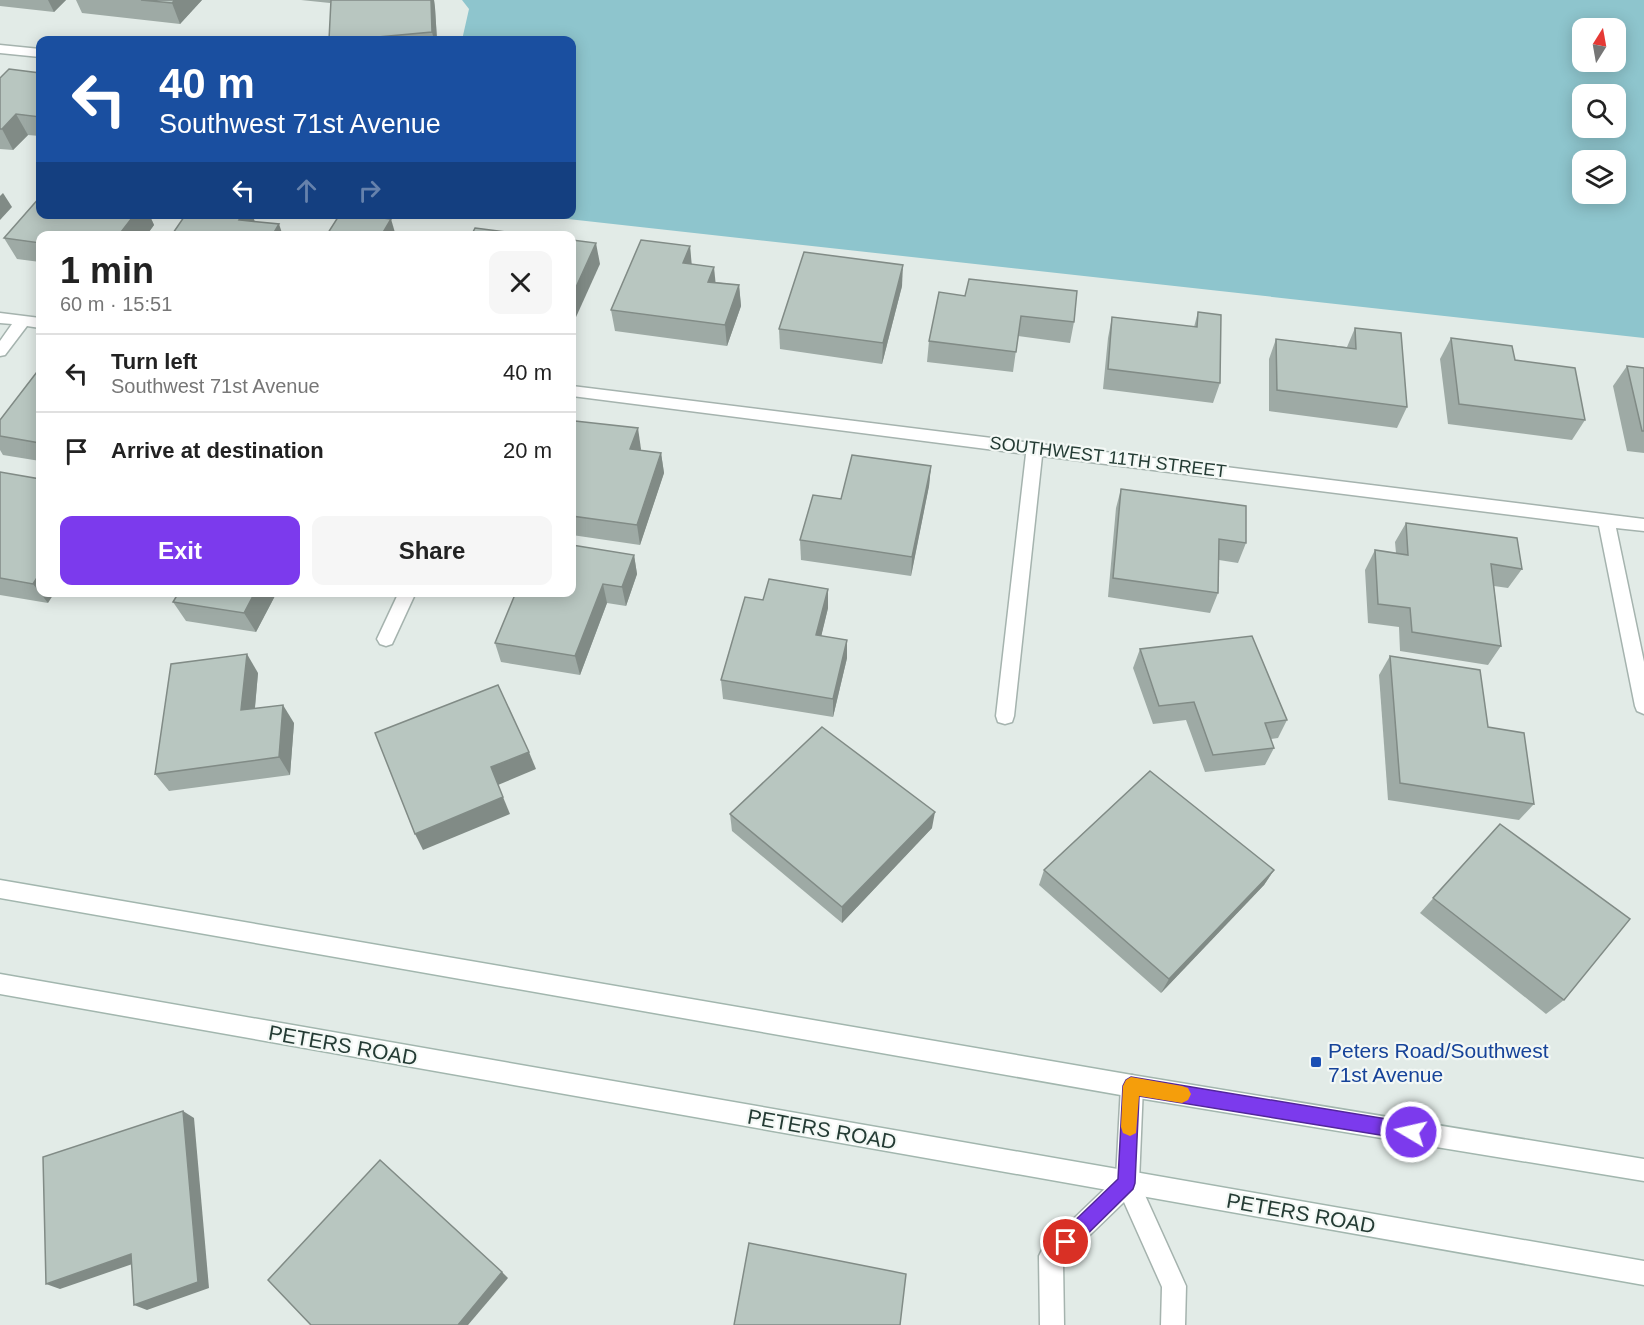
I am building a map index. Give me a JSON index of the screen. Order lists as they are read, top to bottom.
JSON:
{
  "streets": {
    "main road": ["SOUTHWEST 11TH STREET", "PETERS ROAD"]
  },
  "places": {
    "transit": ["Peters Road/Southwest 71st Avenue"]
  },
  "north": "top",
  "page": {
    "turn": ["40 m", "Southwest 71st Avenue"],
    "heading": ["1 min", "60 m · 15:51"],
    "list": [
      {
        "name": "Turn left",
        "note": "Southwest 71st Avenue",
        "value": "40 m"
      },
      {
        "name": "Arrive at destination",
        "value": "20 m"
      }
    ],
    "buttons": ["Exit", "Share"]
  }
}
